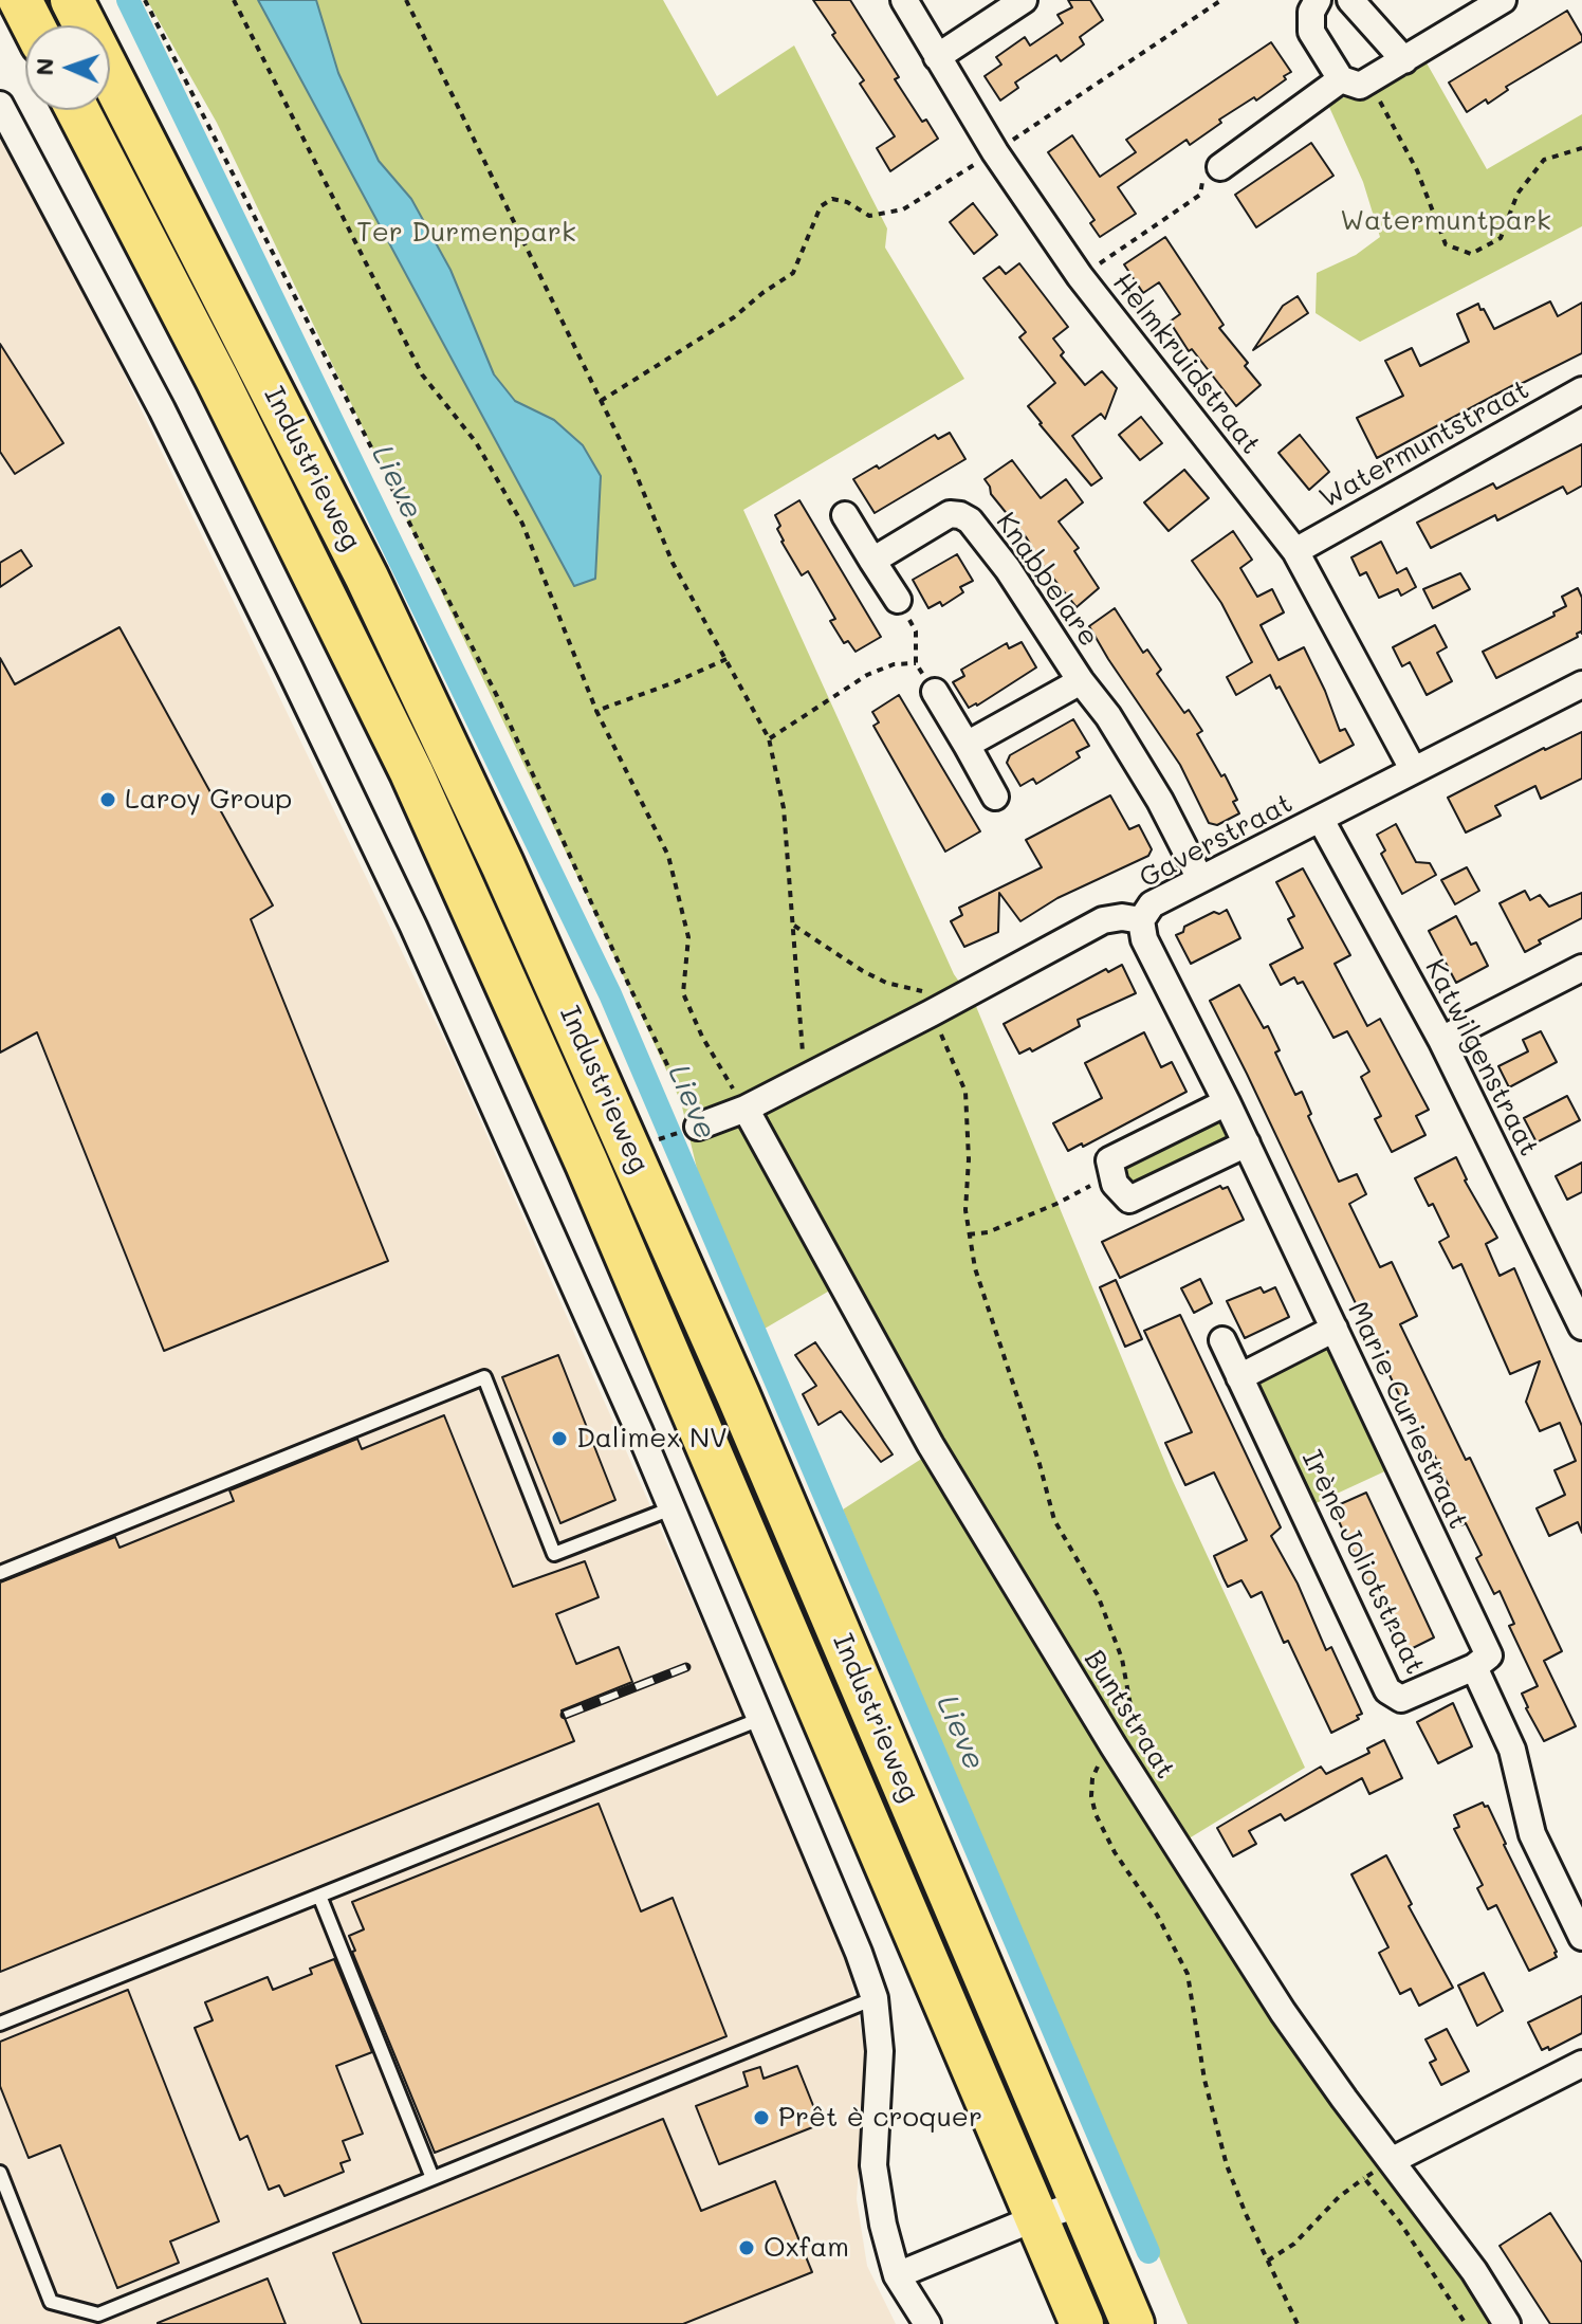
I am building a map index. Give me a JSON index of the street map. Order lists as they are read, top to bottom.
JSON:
{
  "streets": {
    "highway": ["Industrieweg"],
    "street": [
      "Helmkruidstraat",
      "Watermuntstraat",
      "Knabbelare",
      "Gaverstraat",
      "Katwilgenstraat",
      "Marie Curiestraat",
      "Irène Joliotstraat",
      "Buntstraat"
    ]
  },
  "crossings": [
    ["Helmkruidstraat", "Watermuntstraat"],
    ["Helmkruidstraat", "Gaverstraat"],
    ["Knabbelare", "Gaverstraat"],
    ["Gaverstraat", "Katwilgenstraat"],
    ["Gaverstraat", "Marie Curiestraat"],
    ["Gaverstraat", "Buntstraat"],
    ["Marie Curiestraat", "Irène Joliotstraat"]
  ],
  "water": ["Lieve"],
  "parks": ["Watermuntpark", "Ter Durmenpark"],
  "places": [
    "Laroy Group",
    "Dalimex NV",
    "Prêt è croquer",
    "Oxfam"
  ],
  "north": "left"
}
